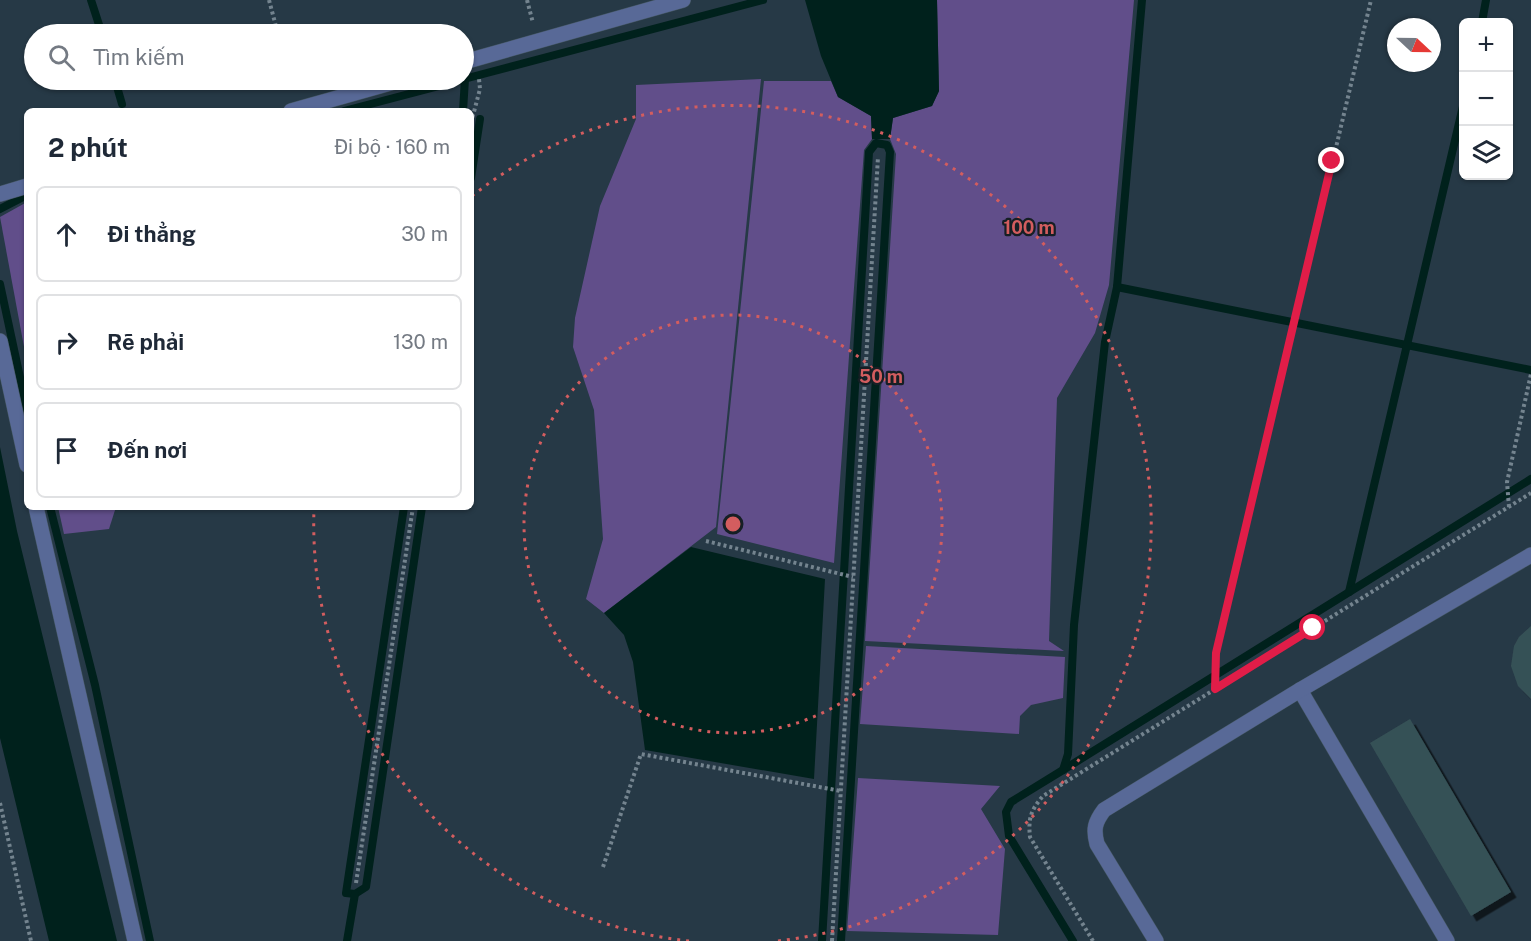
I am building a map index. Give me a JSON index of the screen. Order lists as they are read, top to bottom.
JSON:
{
  "north": "right",
  "page": {
    "map_buttons": ["+", "−"],
    "search": "Tìm kiếm",
    "heading": ["2 phút", "Đi bộ · 160 m"],
    "list": [
      ["Đi thẳng", "30 m"],
      ["Rẽ phải", "130 m"],
      "Đến nơi"
    ]
  },
  "rings": ["100 m", "50 m"]
}
